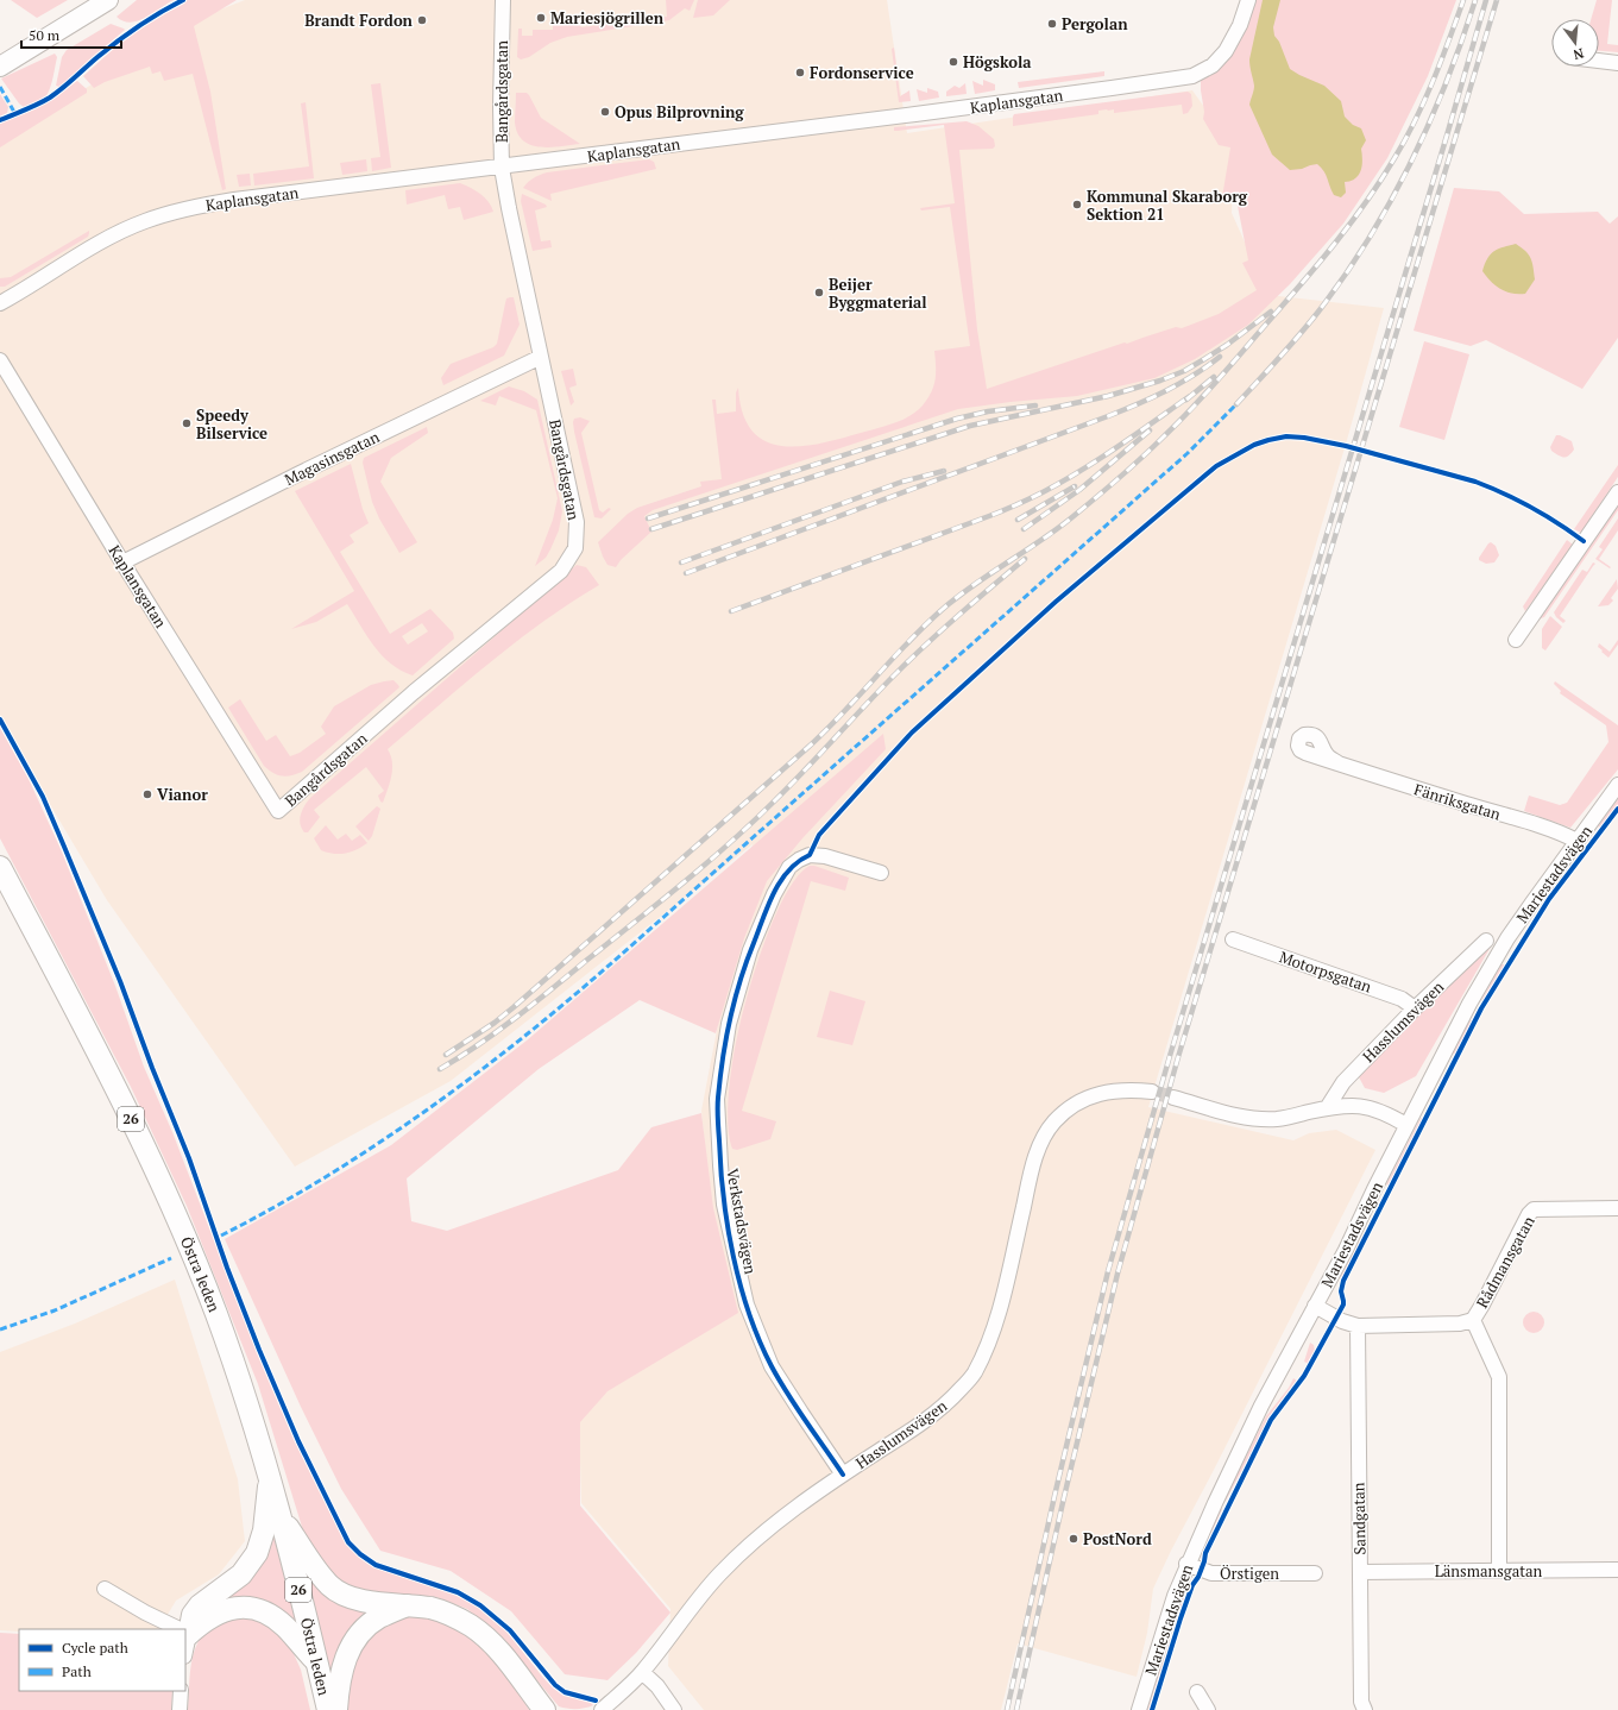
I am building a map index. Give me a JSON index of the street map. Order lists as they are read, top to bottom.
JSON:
{
  "streets": {
    "highway": ["26", "Östra leden"],
    "street": [
      "Bangårdsgatan",
      "Kaplansgatan",
      "Magasinsgatan",
      "Fänriksgatan",
      "Mariestadsvägen",
      "Motorpsgatan",
      "Hasslumsvägen",
      "Verkstadsvägen",
      "Rådmansgatan",
      "Sandgatan",
      "Länsmansgatan",
      "Örstigen"
    ]
  },
  "crossings": [
    ["Bangårdsgatan", "Kaplansgatan"],
    ["Bangårdsgatan", "Magasinsgatan"],
    ["Kaplansgatan", "Magasinsgatan"],
    ["Fänriksgatan", "Mariestadsvägen"],
    ["Mariestadsvägen", "Rådmansgatan"],
    ["Mariestadsvägen", "Örstigen"],
    ["Motorpsgatan", "Hasslumsvägen"],
    ["Hasslumsvägen", "Verkstadsvägen"],
    ["Rådmansgatan", "Sandgatan"],
    ["Sandgatan", "Länsmansgatan"]
  ],
  "places": [
    "Mariesjögrillen",
    "Brandt Fordon",
    "Pergolan",
    "Högskola",
    "Fordonservice",
    "Opus Bilprovning",
    "Kommunal Skaraborg Sektion 21",
    "Beijer Byggmaterial",
    "Speedy Bilservice",
    "Vianor",
    "PostNord"
  ],
  "legend": ["Cycle path", "Path"],
  "scale_bar": "50 m",
  "north": "bottom"
}
